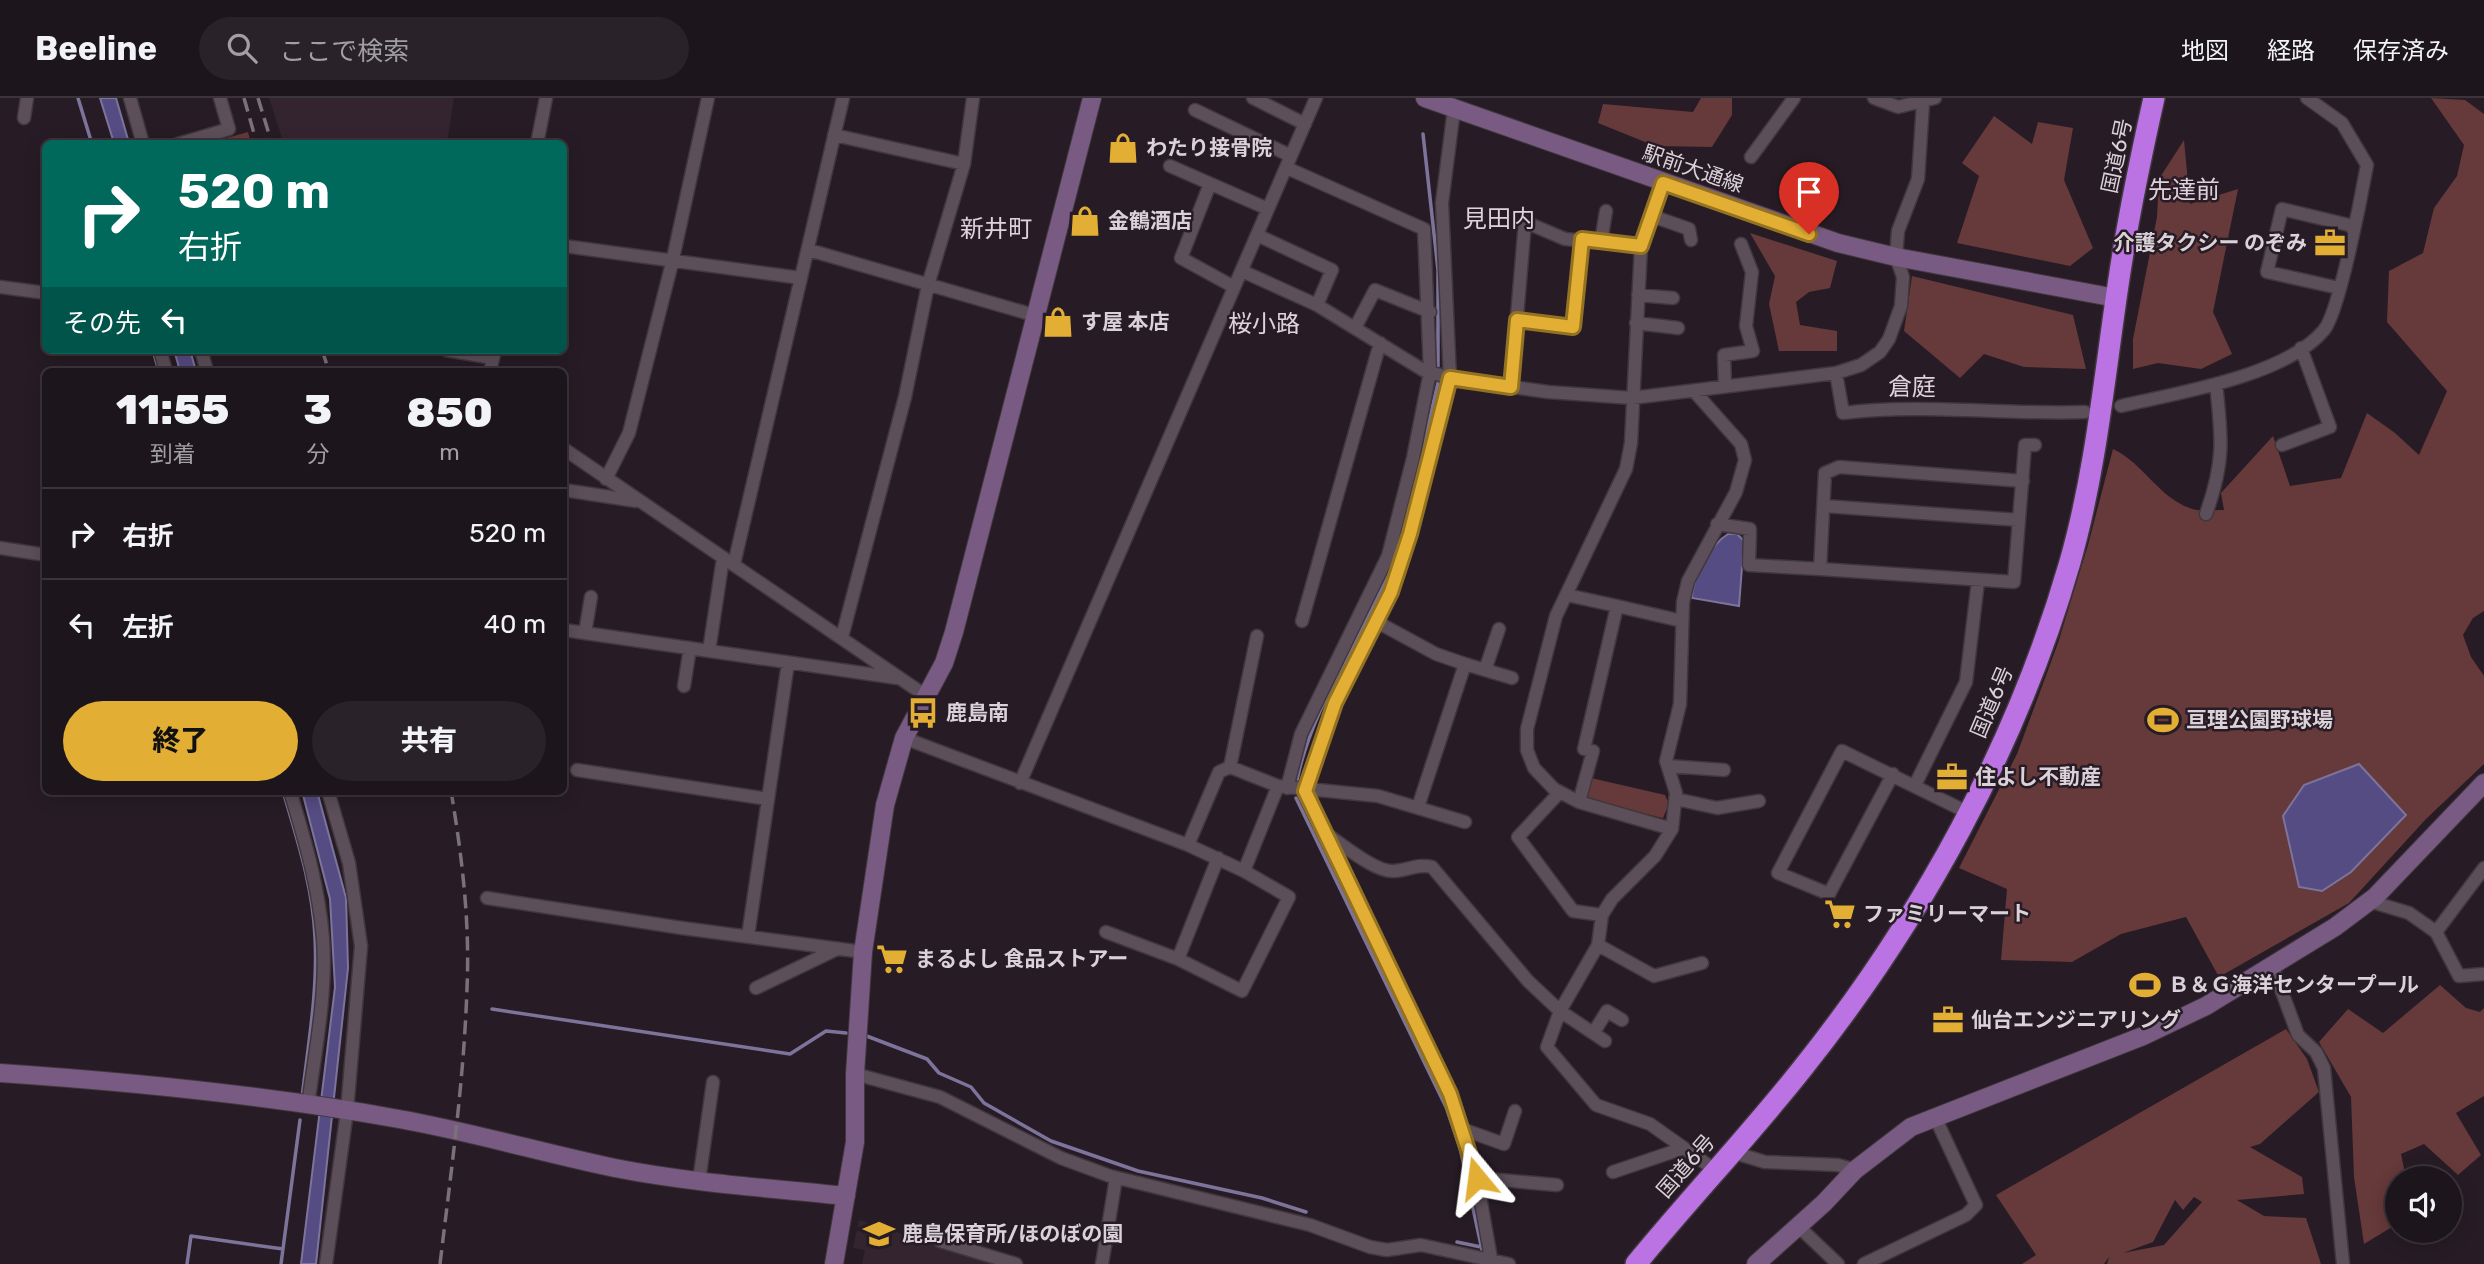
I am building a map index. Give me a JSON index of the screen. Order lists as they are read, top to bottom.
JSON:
{
  "streets": {
    "highway": ["国道6号"],
    "street": ["駅前大通線"]
  },
  "crossings": [
    ["国道6号", "駅前大通線"]
  ],
  "districts": [
    "先達前",
    "見田内",
    "新井町",
    "桜小路",
    "倉庭"
  ],
  "places": {
    "shop": ["わたり接骨院", "金鶴酒店", "す屋 本店"],
    "office": ["介護タクシー のぞみ", "住よし不動産", "仙台エンジニアリング"],
    "bus stop": ["鹿島南"],
    "sports": ["亘理公園野球場", "Ｂ＆Ｇ海洋センタープール"],
    "supermarket": ["ファミリーマート", "まるよし 食品ストアー"],
    "school or university": ["鹿島保育所/ほのぼの園"]
  },
  "page": {
    "header": "Beeline",
    "search": "ここで検索",
    "nav": ["地図", "経路", "保存済み"],
    "turn": ["520 m", "右折"],
    "then": "その先",
    "eta": [
      "11:55",
      "到着",
      "3",
      "分",
      "850",
      "m"
    ],
    "list": [
      {
        "name": "右折",
        "value": "520 m"
      },
      {
        "name": "左折",
        "value": "40 m"
      }
    ],
    "buttons": ["終了", "共有"]
  }
}
